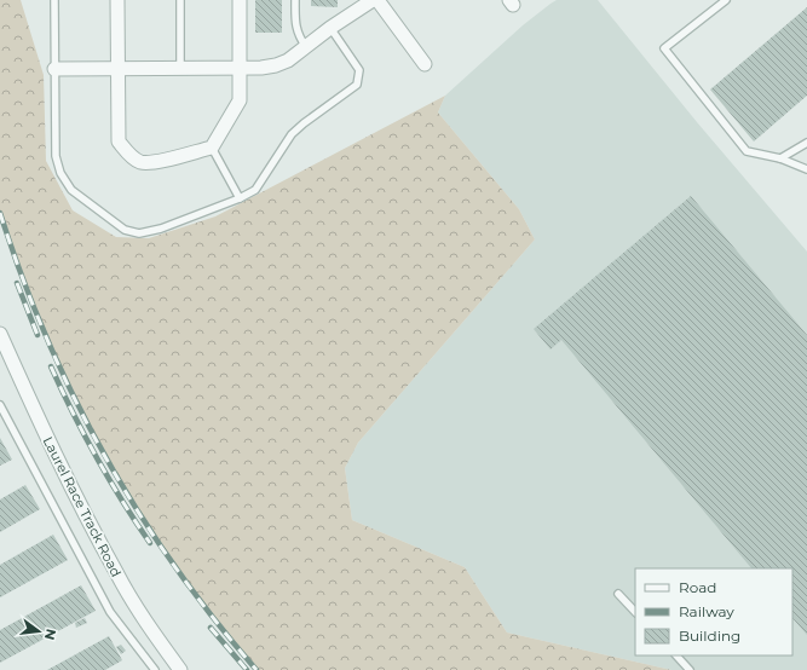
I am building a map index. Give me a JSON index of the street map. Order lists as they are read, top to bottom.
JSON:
{
  "streets": {
    "street": ["Laurel Race Track Road"]
  },
  "legend": ["Road", "Railway", "Building"],
  "north": "right"
}
